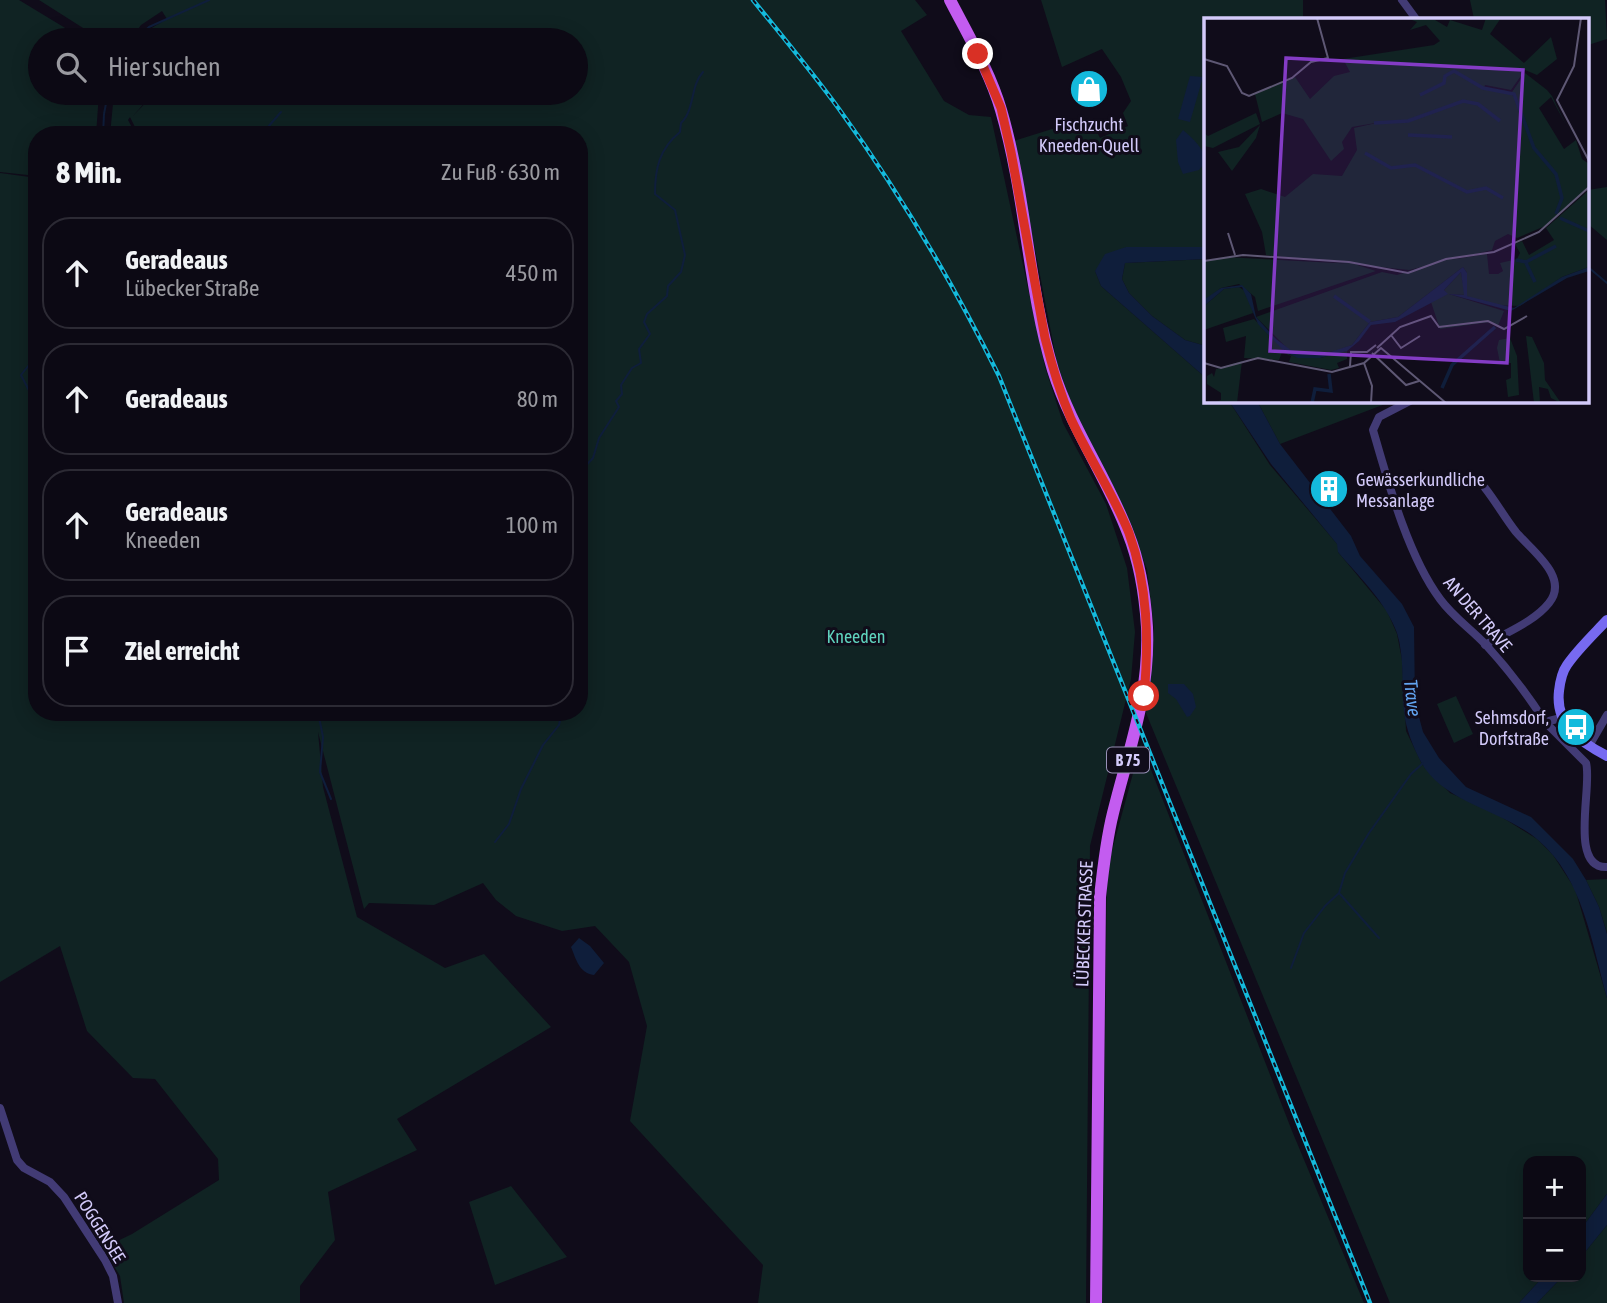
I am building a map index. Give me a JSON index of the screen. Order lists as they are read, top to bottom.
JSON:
{
  "streets": {
    "main road": ["B 75", "LÜBECKER STRASSE"],
    "street": ["AN DER TRAVE", "POGGENSEE"]
  },
  "water": ["Trave"],
  "parks": ["Kneeden"],
  "places": {
    "shop": ["Fischzucht Kneeden-Quell"],
    "building": ["Gewässerkundliche Messanlage"],
    "bus stop": ["Sehmsdorf, Dorfstraße"]
  },
  "page": {
    "search": "Hier suchen",
    "heading": ["8 Min.", "Zu Fuß · 630 m"],
    "list": [
      ["Geradeaus", "Lübecker Straße", "450 m"],
      ["Geradeaus", "80 m"],
      ["Geradeaus", "Kneeden", "100 m"],
      "Ziel erreicht"
    ],
    "map_buttons": ["+", "−"]
  }
}
